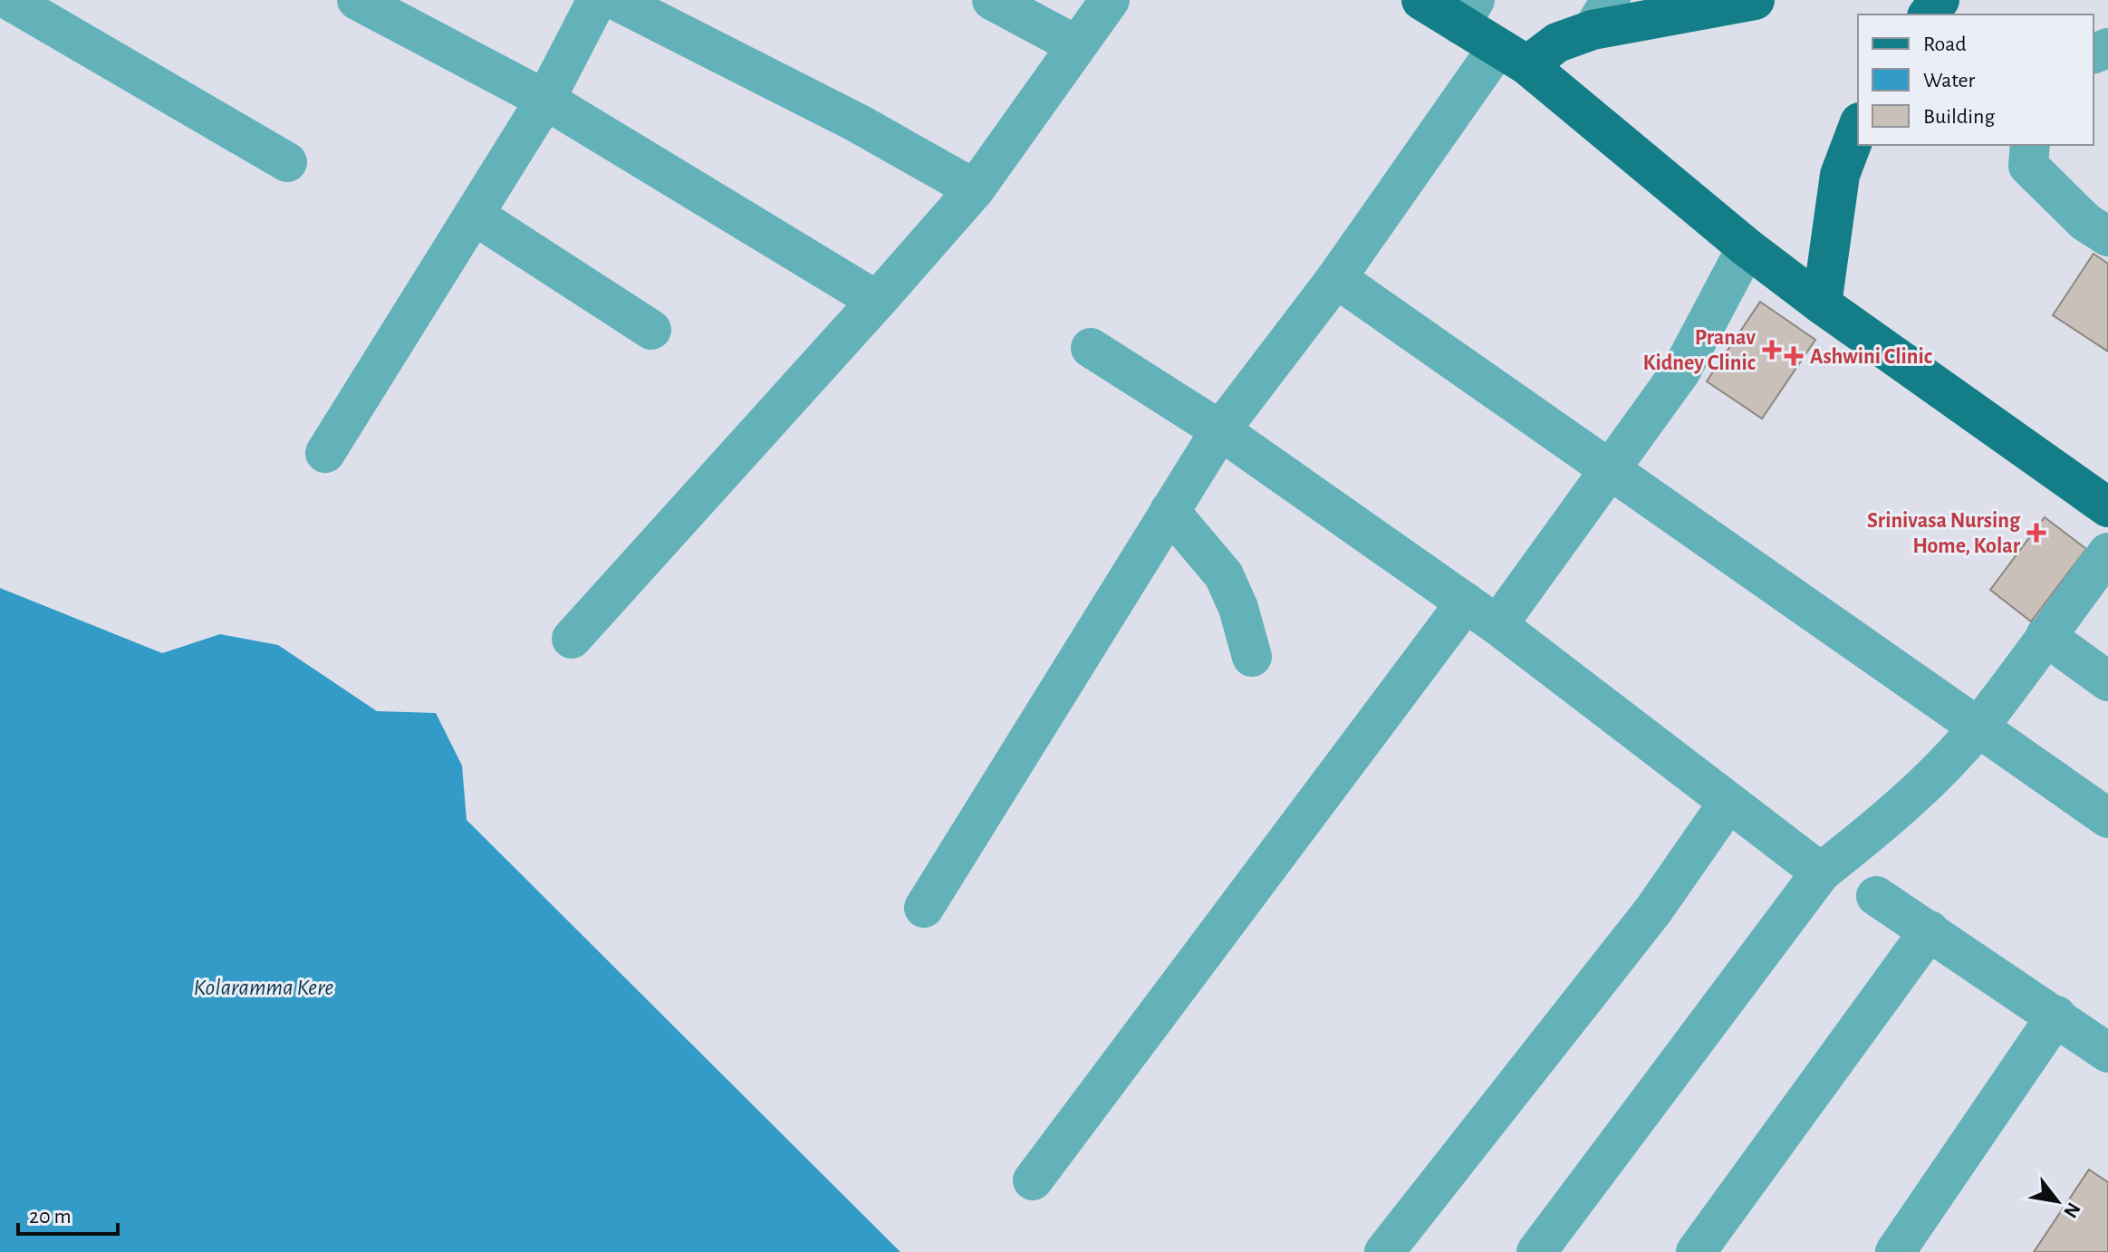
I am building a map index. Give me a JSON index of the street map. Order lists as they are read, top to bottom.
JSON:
{
  "water": ["Kolaramma Kere"],
  "places": {
    "health": ["Pranav Kidney Clinic", "Ashwini Clinic", "Srinivasa Nursing Home, Kolar"]
  },
  "legend": ["Road", "Water", "Building"],
  "scale_bar": "20 m",
  "north": "bottom right"
}
